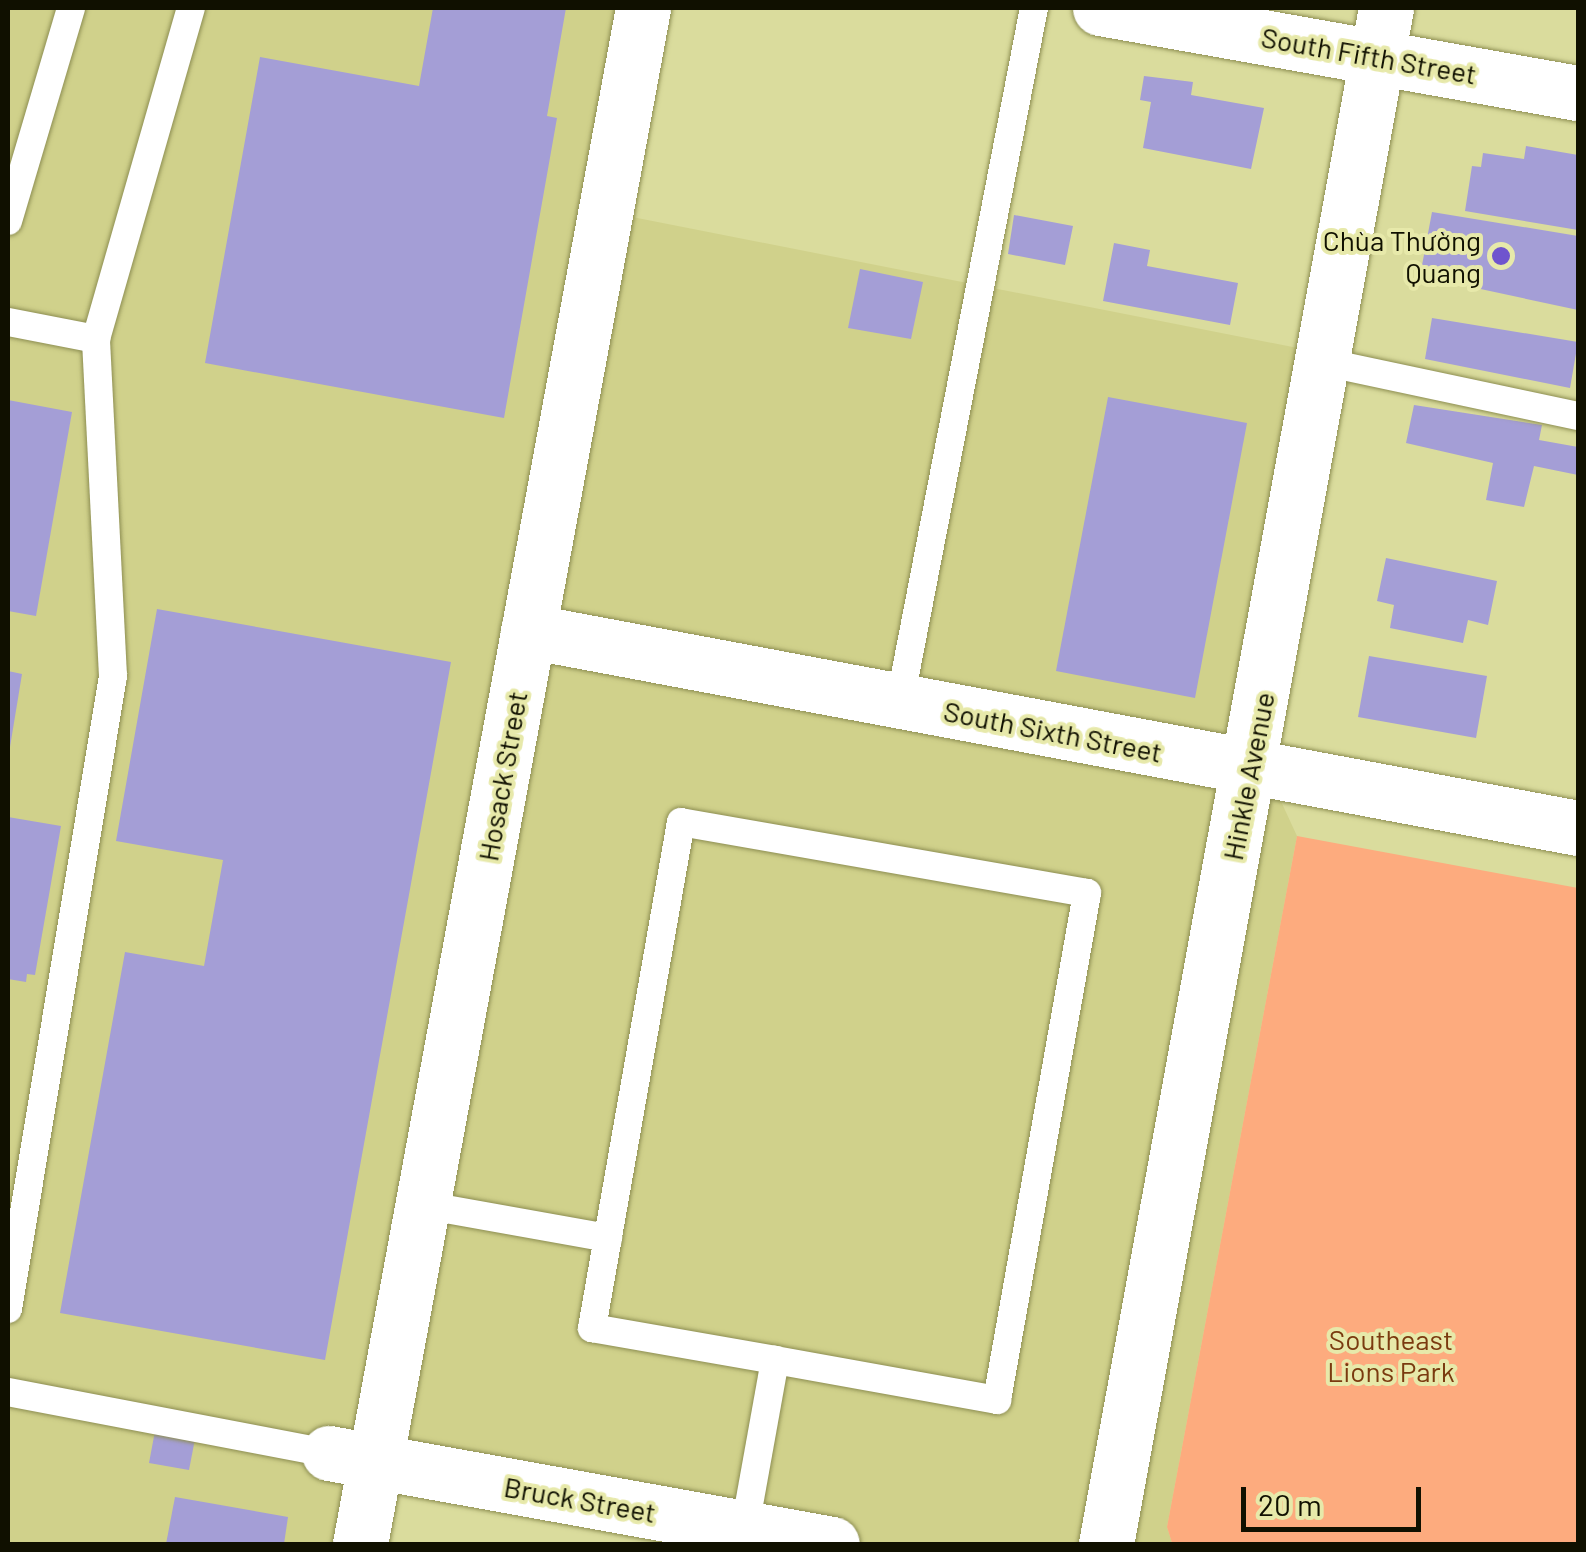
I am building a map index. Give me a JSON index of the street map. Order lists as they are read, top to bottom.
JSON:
{
  "streets": {
    "street": [
      "South Fifth Street",
      "South Sixth Street",
      "Hosack Street",
      "Hinkle Avenue",
      "Bruck Street"
    ]
  },
  "crossings": [
    ["South Fifth Street", "Hinkle Avenue"],
    ["South Sixth Street", "Hosack Street"],
    ["South Sixth Street", "Hinkle Avenue"],
    ["Hosack Street", "Bruck Street"]
  ],
  "parks": ["Southeast Lions Park"],
  "places": ["Chùa Thường Quang"],
  "scale_bar": "20 m"
}
